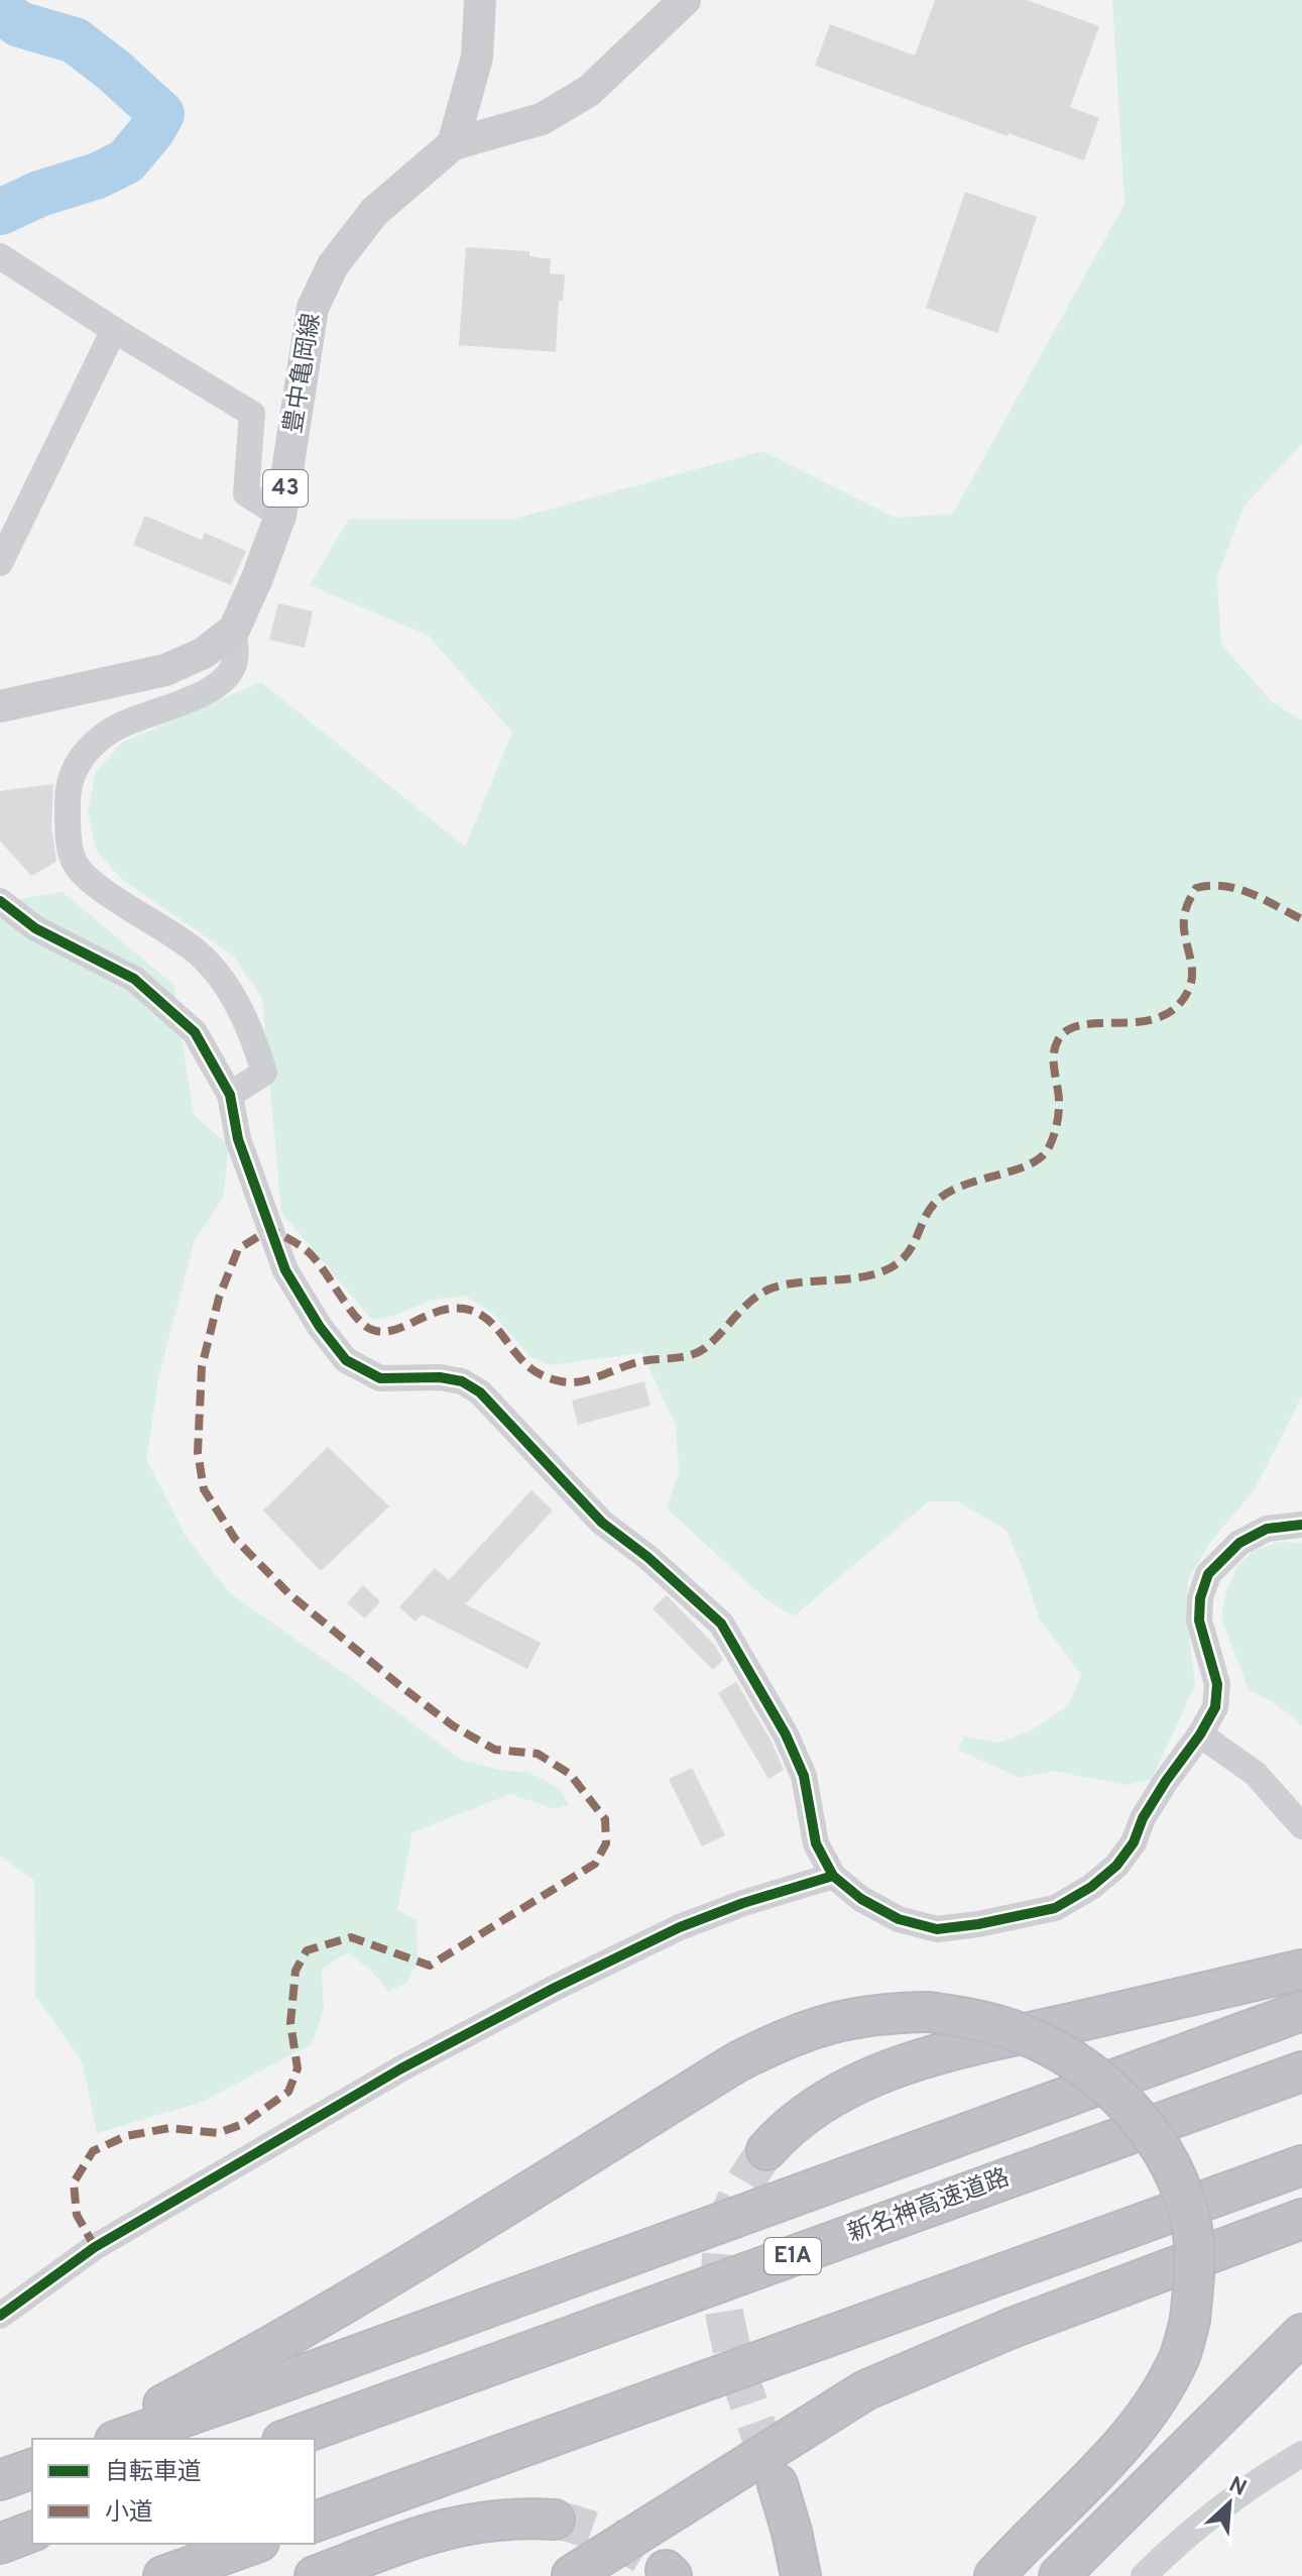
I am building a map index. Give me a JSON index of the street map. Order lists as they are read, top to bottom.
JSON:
{
  "streets": {
    "highway": ["新名神高速道路", "E1A"],
    "main road": ["豊中亀岡線", "43"]
  },
  "legend": ["自転車道", "小道"],
  "north": "top right"
}
